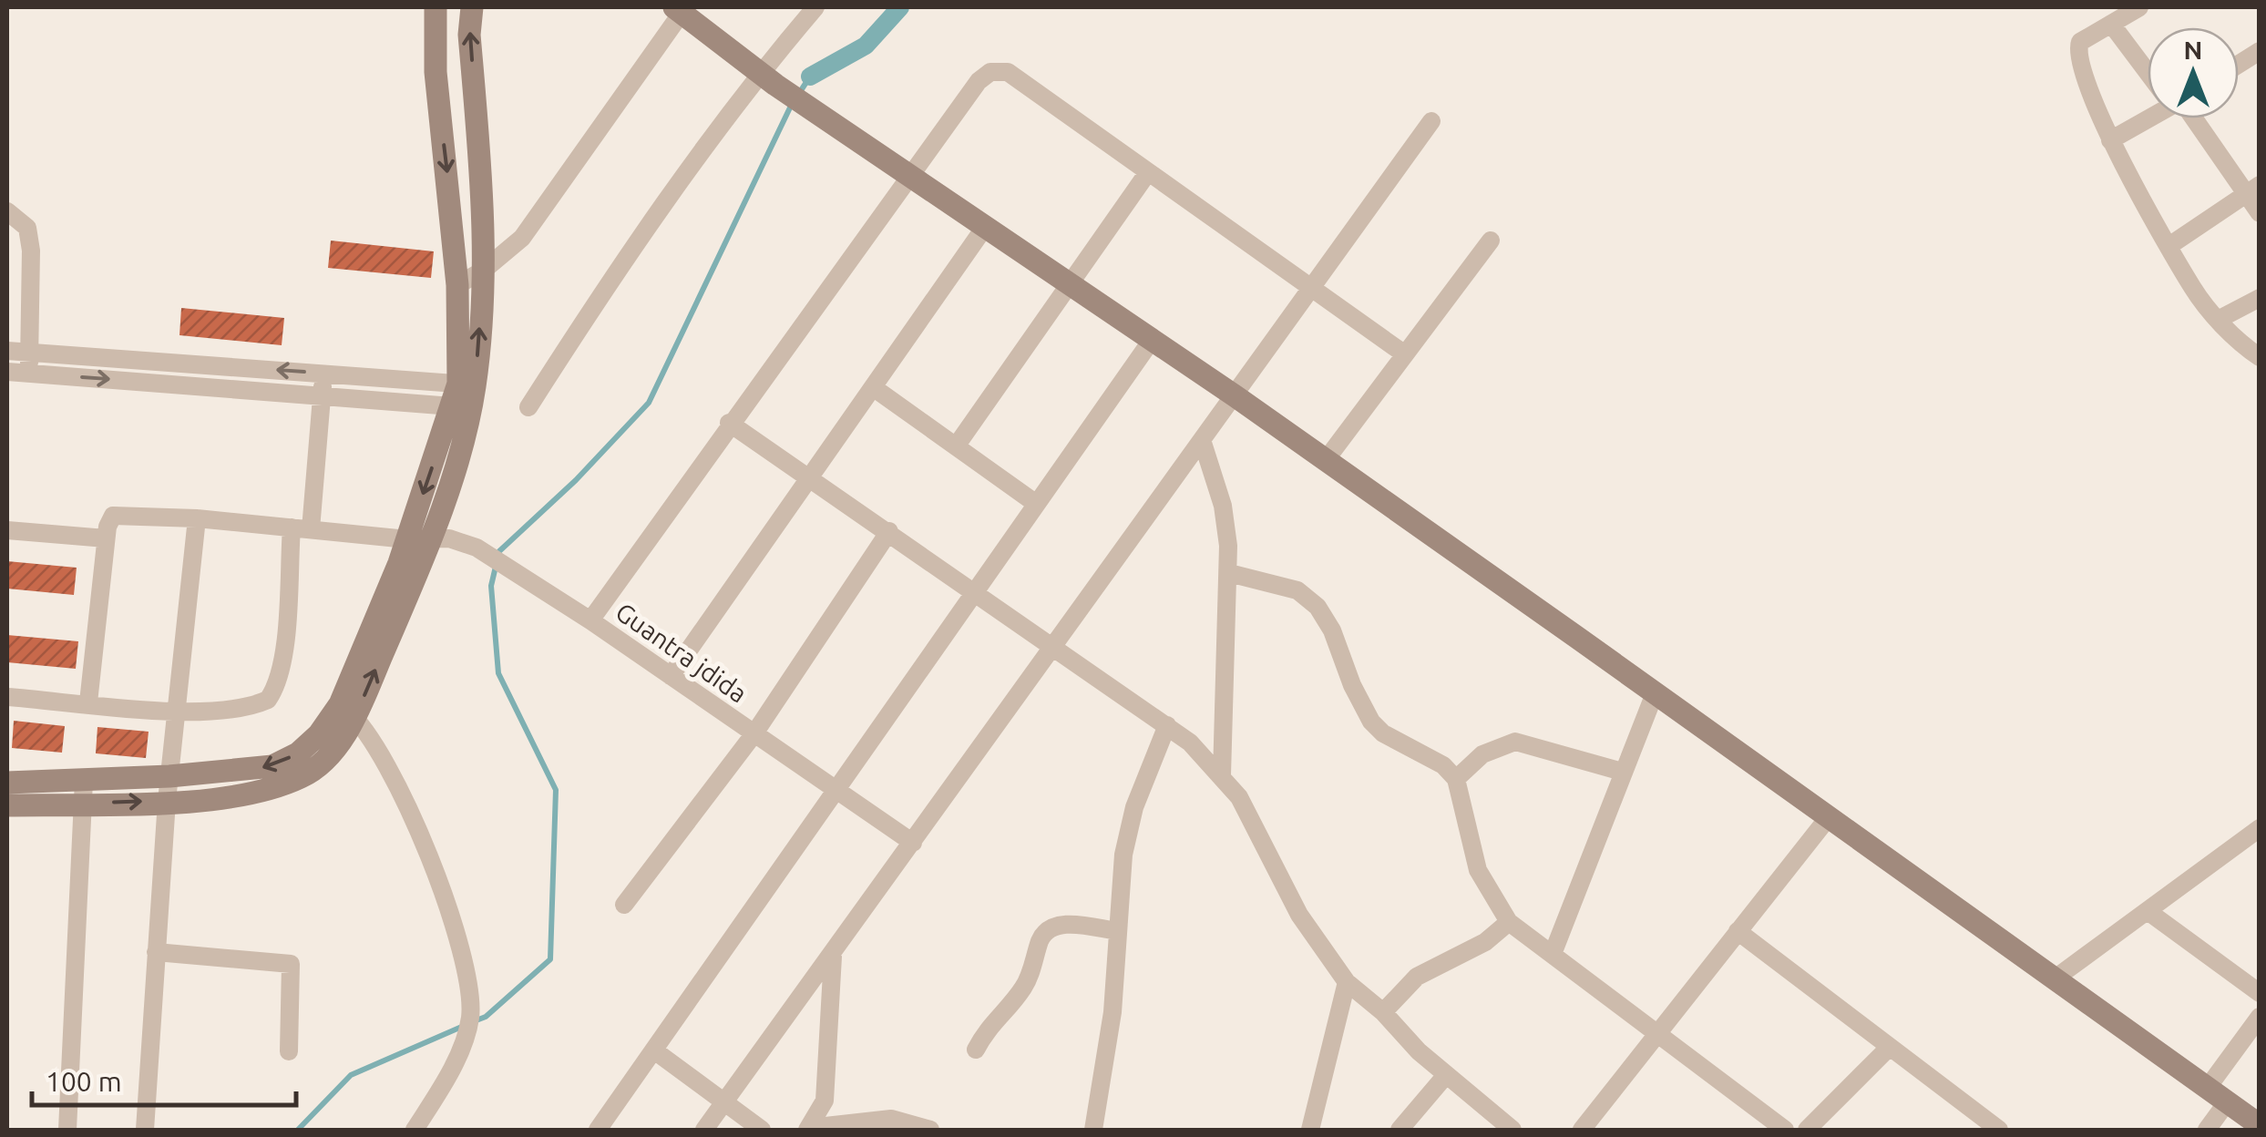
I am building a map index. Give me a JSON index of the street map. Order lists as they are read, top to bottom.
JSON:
{
  "streets": {
    "street": ["Guantra jdida"]
  },
  "scale_bar": "100 m",
  "north": "top"
}
